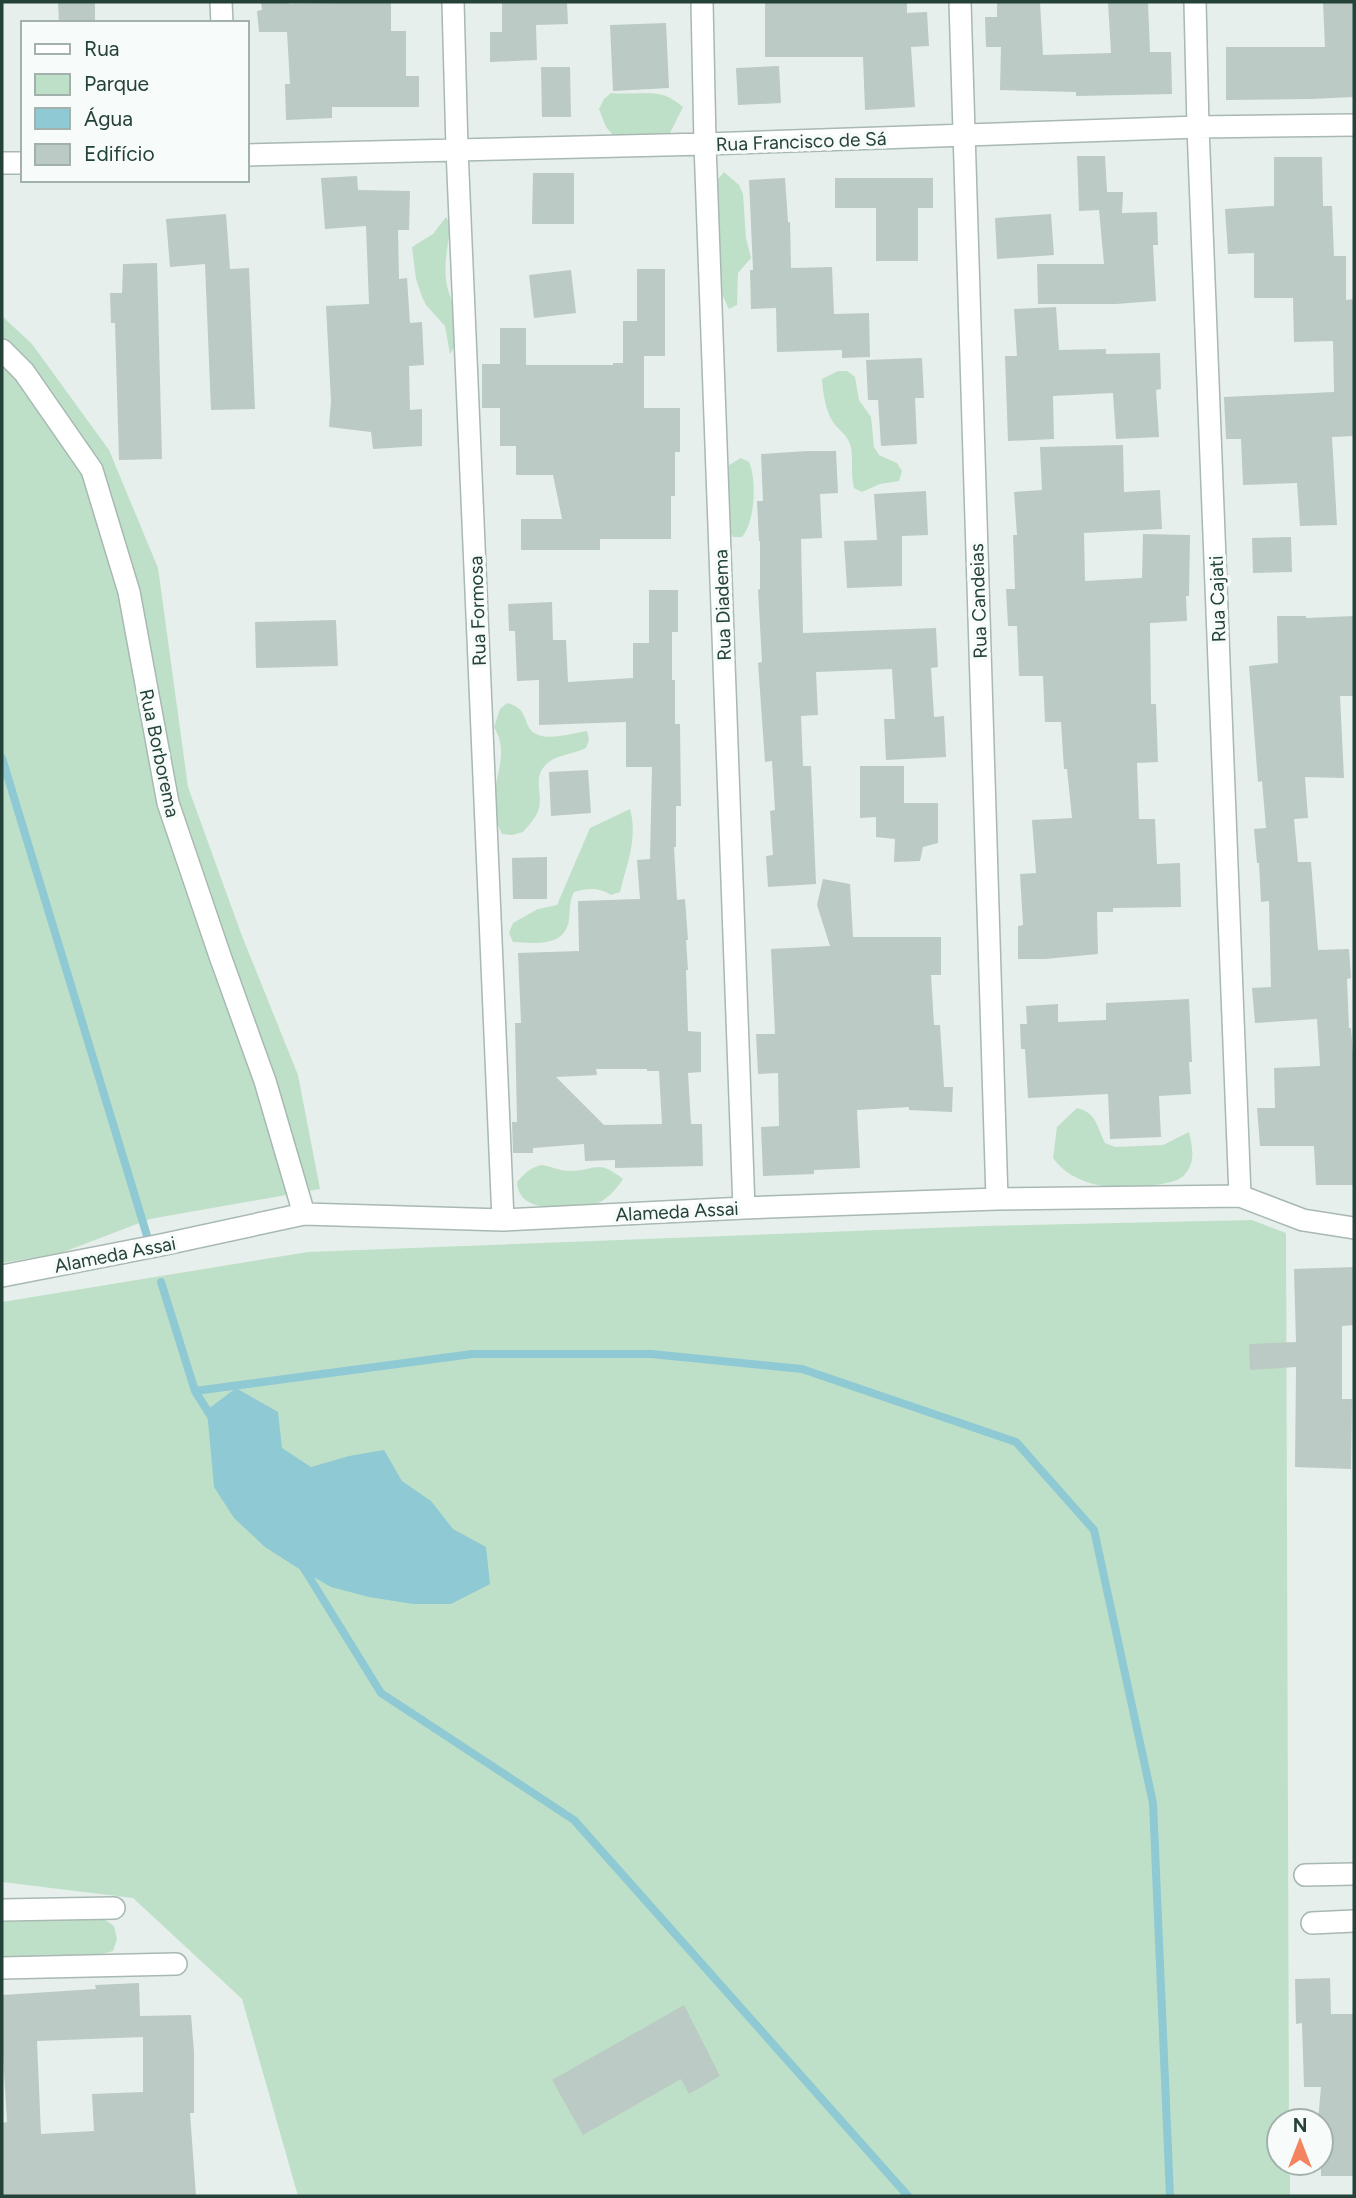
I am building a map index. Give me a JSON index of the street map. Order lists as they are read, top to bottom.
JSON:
{
  "streets": {
    "street": [
      "Rua Francisco de Sá",
      "Rua Cajati",
      "Rua Candeias",
      "Rua Diadema",
      "Rua Formosa",
      "Rua Borborema",
      "Alameda Assai"
    ]
  },
  "crossings": [
    ["Rua Francisco de Sá", "Rua Cajati"],
    ["Rua Francisco de Sá", "Rua Candeias"],
    ["Rua Francisco de Sá", "Rua Diadema"],
    ["Rua Francisco de Sá", "Rua Formosa"],
    ["Rua Cajati", "Alameda Assai"],
    ["Rua Candeias", "Alameda Assai"],
    ["Rua Diadema", "Alameda Assai"],
    ["Rua Formosa", "Alameda Assai"],
    ["Rua Borborema", "Alameda Assai"]
  ],
  "legend": [
    "Rua",
    "Parque",
    "Água",
    "Edifício"
  ],
  "north": "top"
}
